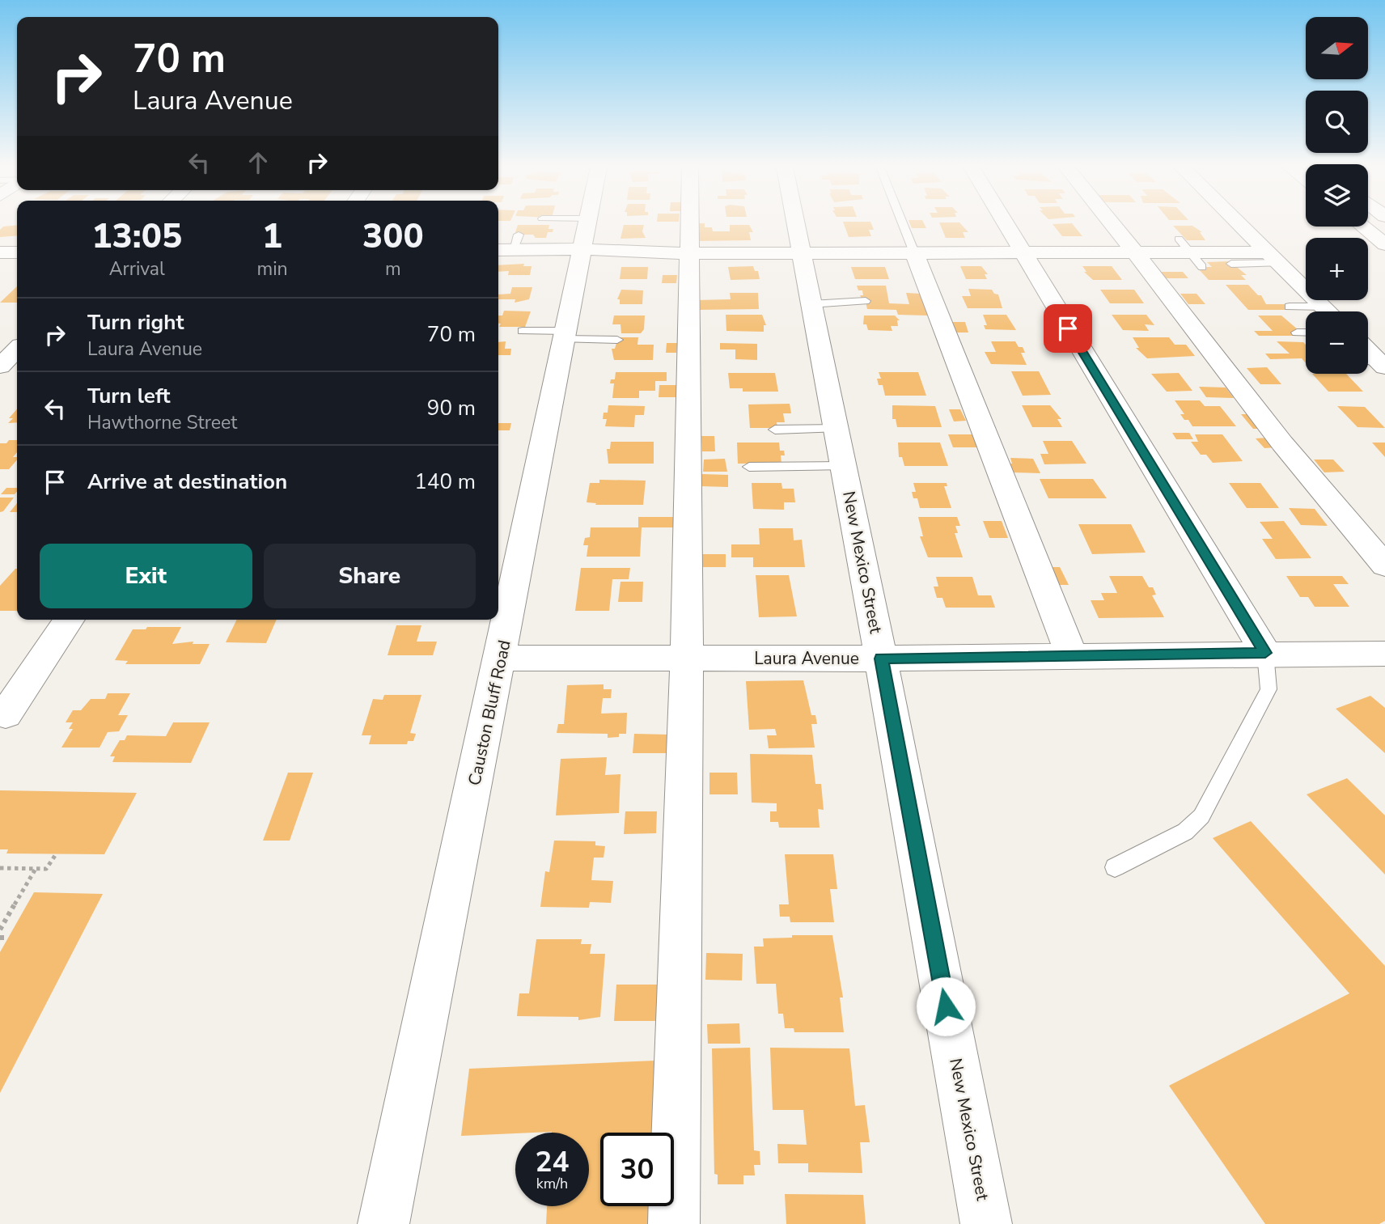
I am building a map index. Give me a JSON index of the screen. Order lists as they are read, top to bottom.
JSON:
{
  "streets": {
    "street": ["New Mexico Street", "Laura Avenue", "Causton Bluff Road"]
  },
  "crossings": [
    ["New Mexico Street", "Laura Avenue"],
    ["Laura Avenue", "Causton Bluff Road"]
  ],
  "north": "right",
  "page": {
    "map_buttons": ["+", "−"],
    "turn": ["70 m", "Laura Avenue"],
    "eta": [
      "13:05",
      "Arrival",
      "1",
      "min",
      "300",
      "m"
    ],
    "list": [
      {
        "name": "Turn right",
        "note": "Laura Avenue",
        "value": "70 m"
      },
      {
        "name": "Turn left",
        "note": "Hawthorne Street",
        "value": "90 m"
      },
      {
        "name": "Arrive at destination",
        "value": "140 m"
      }
    ],
    "buttons": ["Exit", "Share"],
    "speed": "24 km/h",
    "limit": "30"
  }
}
